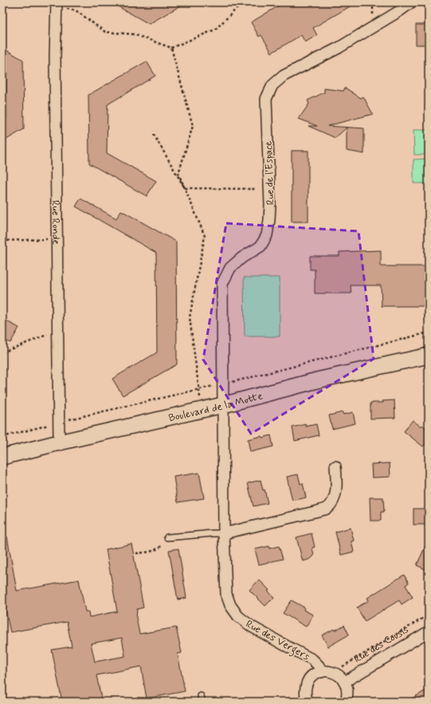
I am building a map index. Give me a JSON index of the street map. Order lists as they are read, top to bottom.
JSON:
{
  "streets": {
    "street": [
      "Rue de l'Espace",
      "Rue Ronde",
      "Boulevard de la Motte",
      "Rue des Vergers",
      "Rue des Cousis"
    ]
  },
  "crossings": [
    ["Rue de l'Espace", "Boulevard de la Motte"],
    ["Rue de l'Espace", "Rue des Vergers"],
    ["Rue Ronde", "Boulevard de la Motte"],
    ["Boulevard de la Motte", "Rue des Vergers"]
  ]
}
